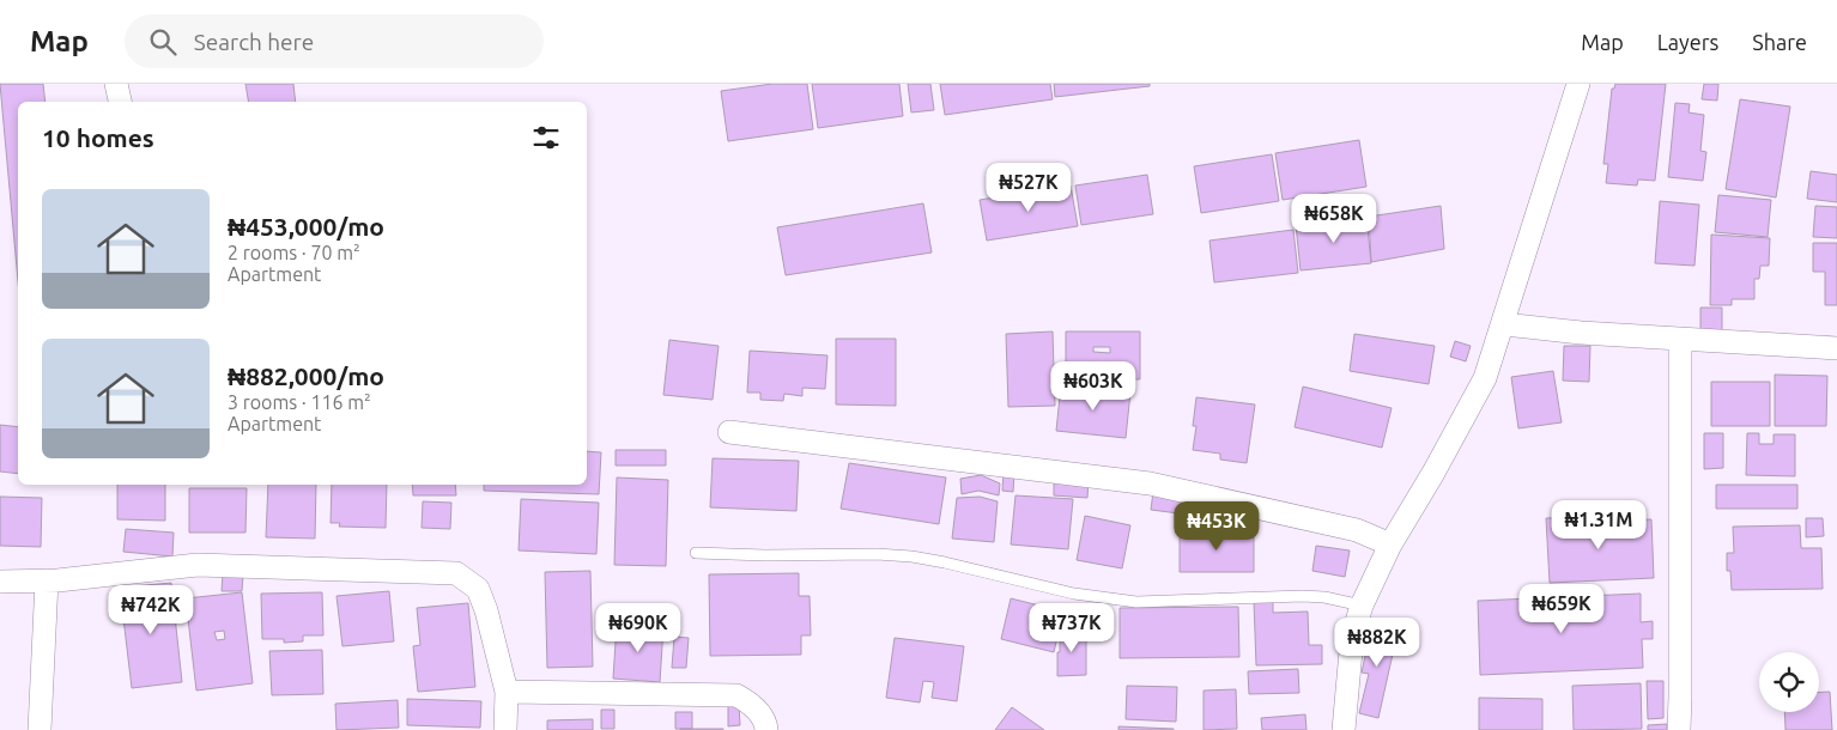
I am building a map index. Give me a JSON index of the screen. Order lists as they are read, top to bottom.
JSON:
{
  "page": {
    "header": "Map",
    "search": "Search here",
    "nav": ["Map", "Layers", "Share"],
    "heading": "10 homes",
    "price": [
      "₦527K",
      "₦658K",
      "₦603K",
      "₦1.31M",
      "₦453K",
      "₦659K",
      "₦742K",
      "₦690K",
      "₦737K",
      "₦882K"
    ],
    "list": [
      {
        "name": "₦453,000/mo",
        "note": "2 rooms · 70 m² · Apartment"
      },
      {
        "name": "₦882,000/mo",
        "note": "3 rooms · 116 m² · Apartment"
      }
    ]
  }
}
